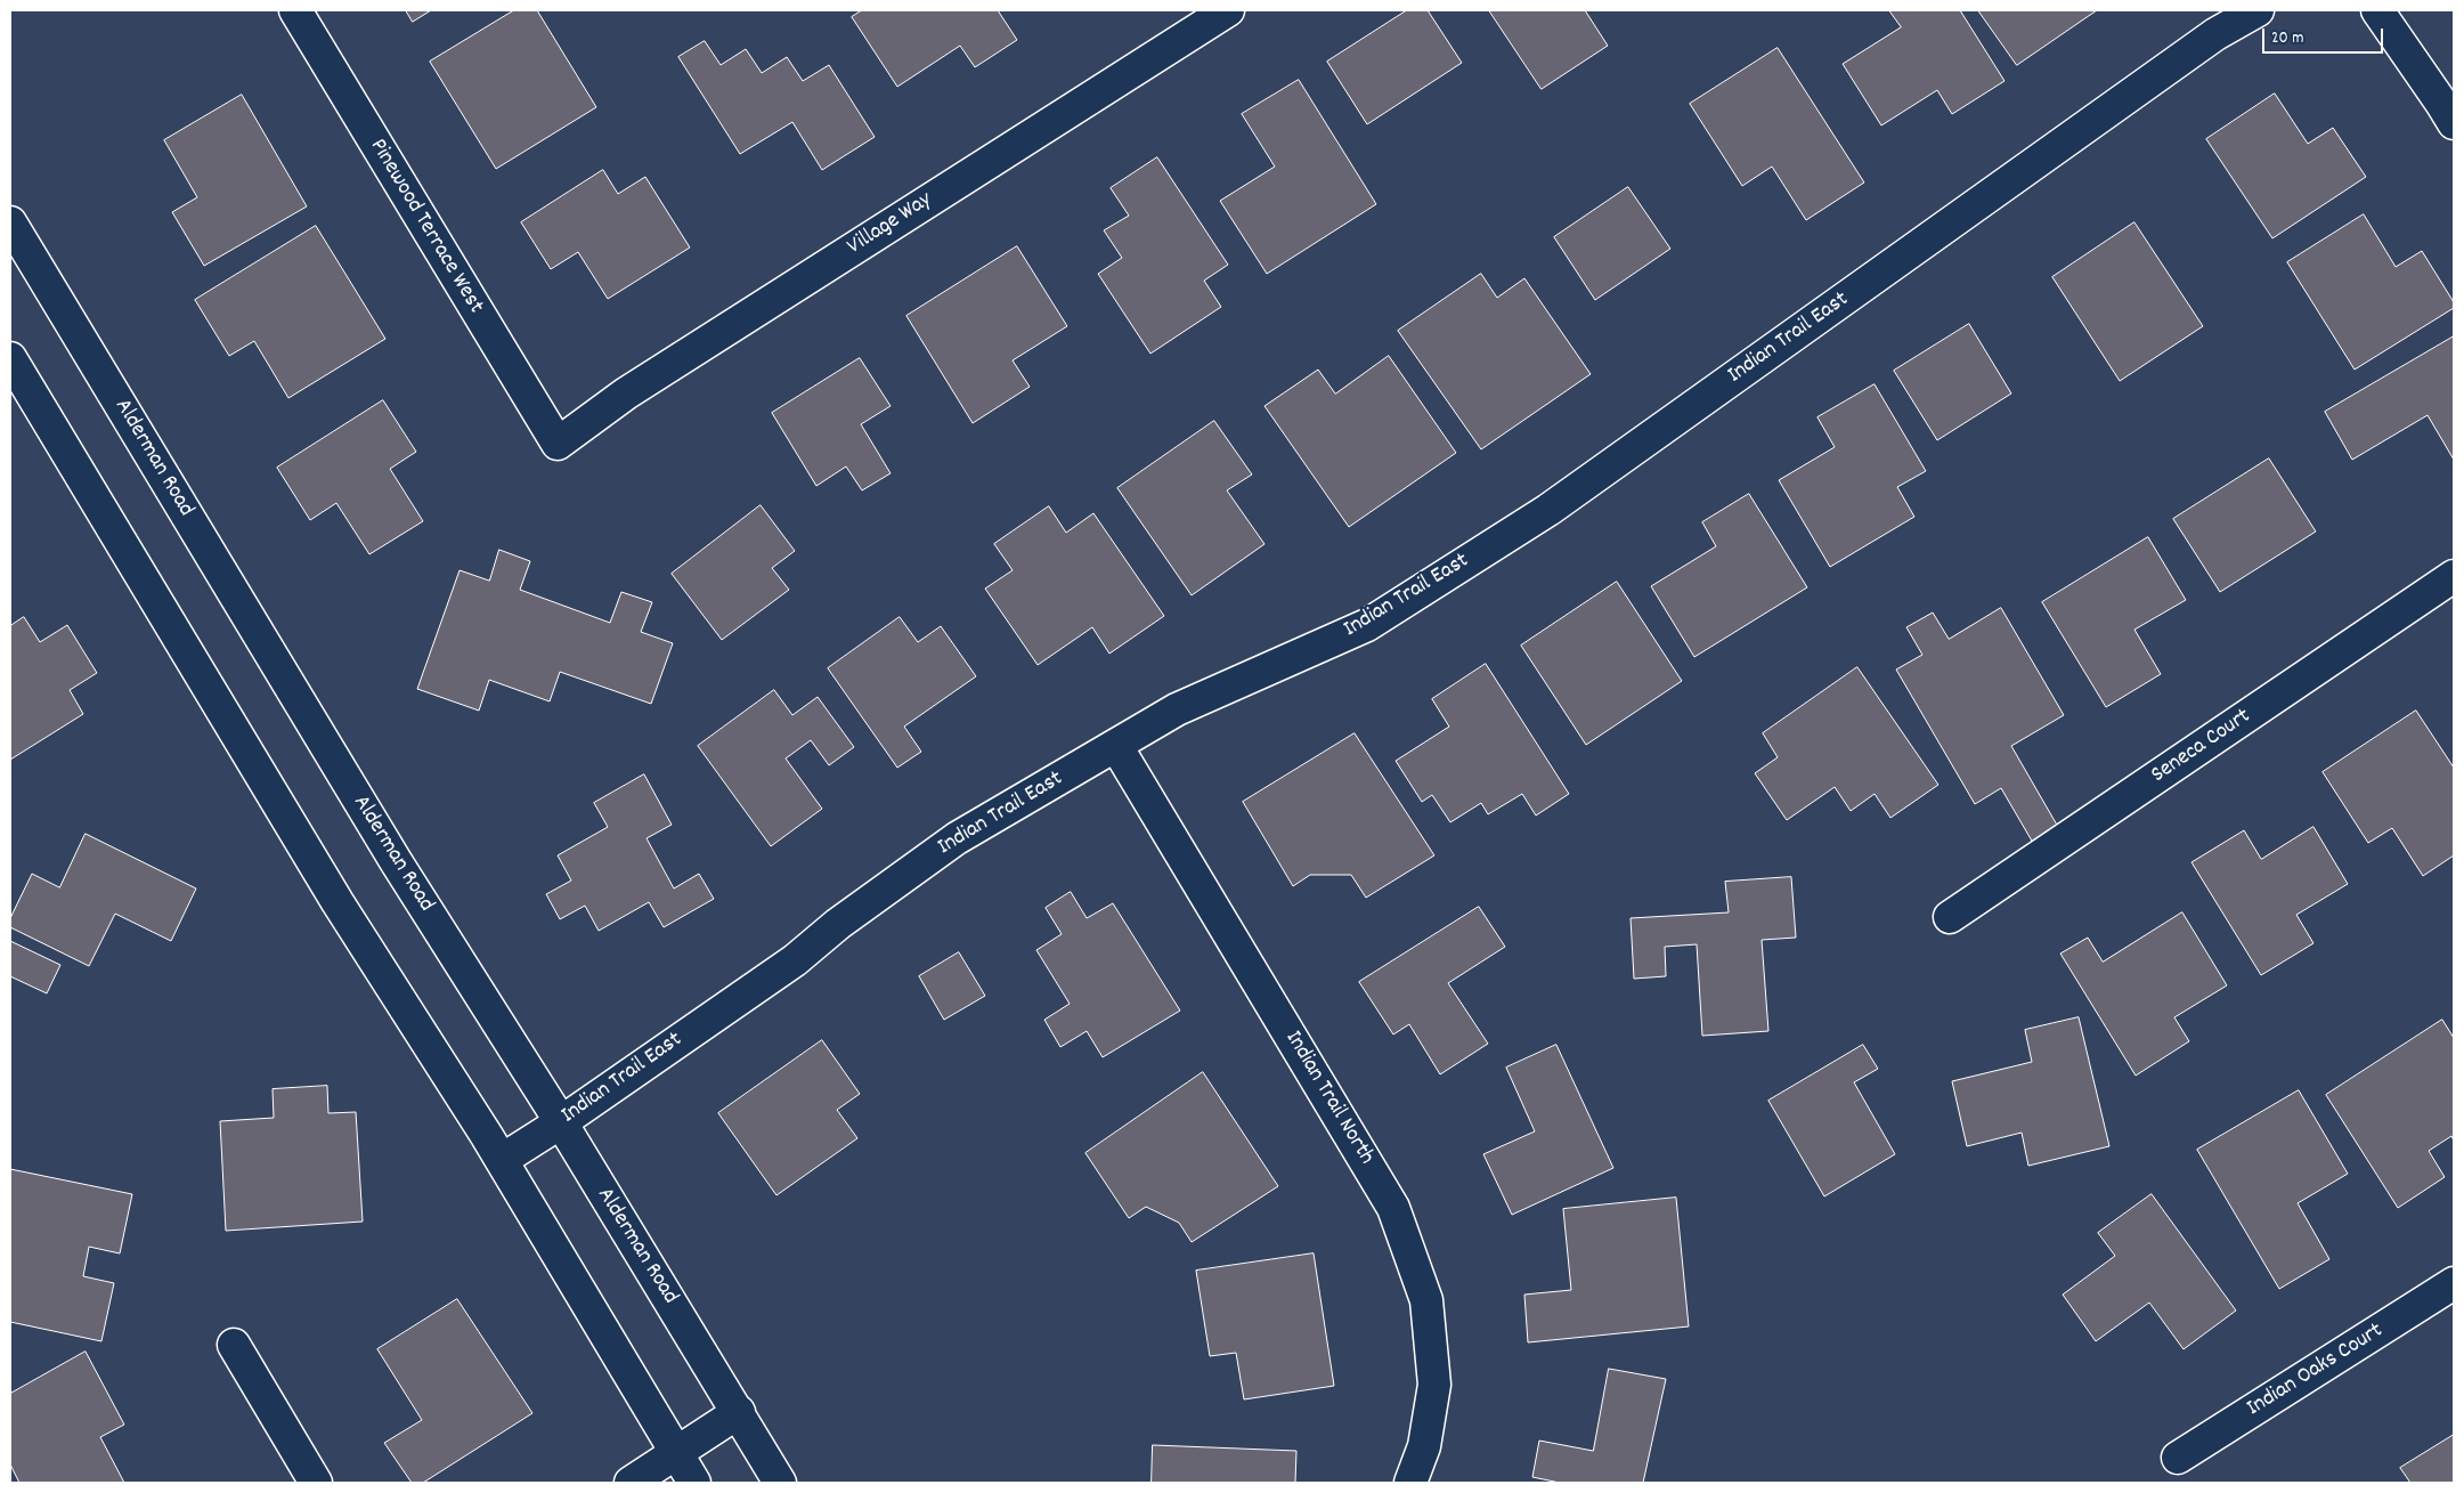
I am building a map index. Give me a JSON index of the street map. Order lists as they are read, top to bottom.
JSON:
{
  "streets": {
    "street": [
      "Village Way",
      "Pinewood Terrace West",
      "Indian Trail East",
      "Alderman Road",
      "Seneca Court",
      "Indian Trail North",
      "Indian Oaks Court"
    ]
  },
  "crossings": [
    ["Village Way", "Pinewood Terrace West"],
    ["Indian Trail East", "Alderman Road"],
    ["Indian Trail East", "Indian Trail North"]
  ],
  "scale_bar": "20 m"
}
